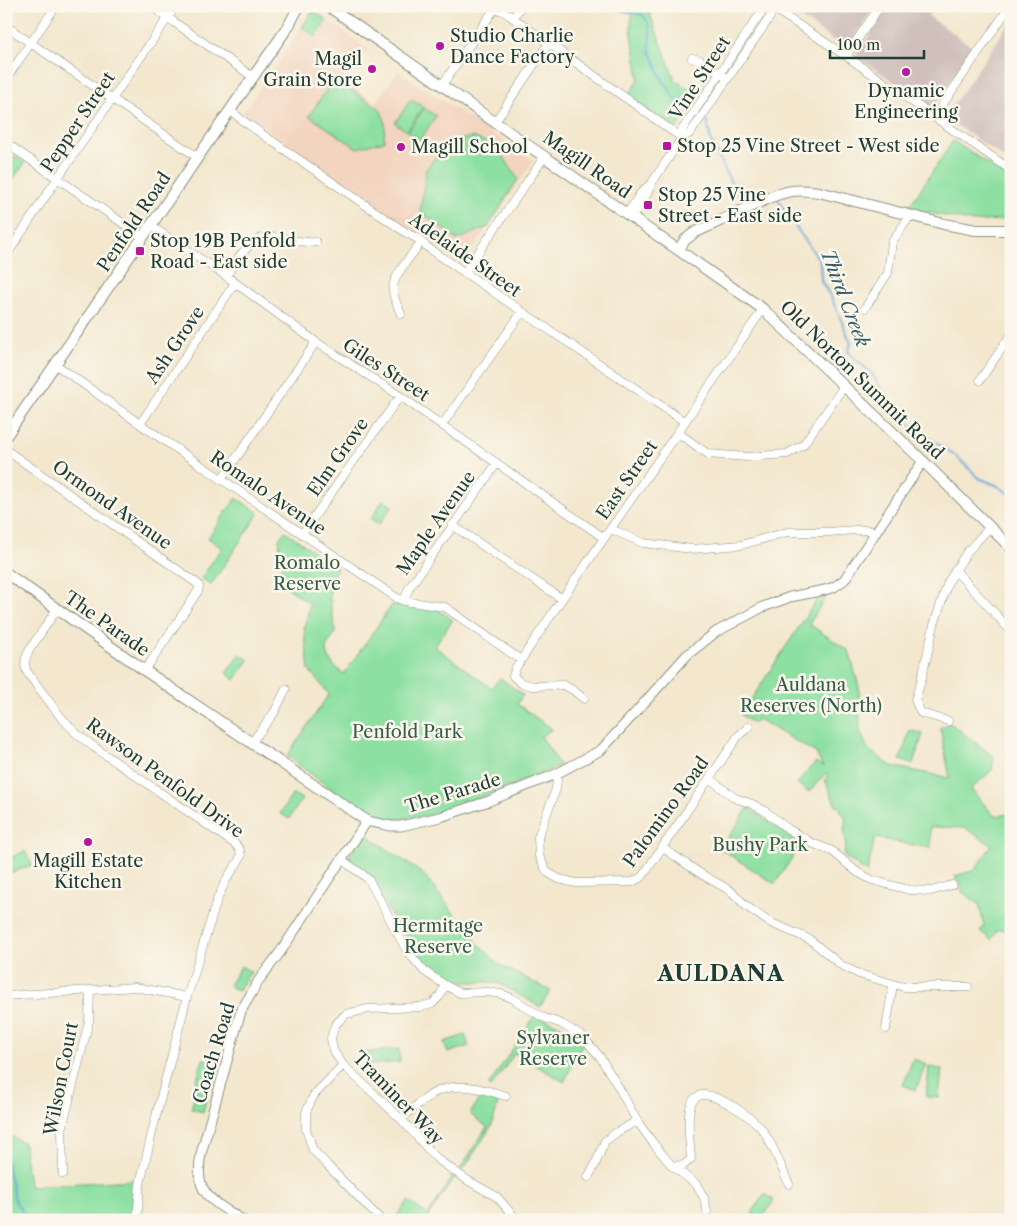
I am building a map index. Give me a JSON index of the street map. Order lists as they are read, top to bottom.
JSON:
{
  "streets": {
    "main road": [
      "Magill Road",
      "Penfold Road",
      "Old Norton Summit Road",
      "The Parade"
    ],
    "street": [
      "Vine Street",
      "Pepper Street",
      "Adelaide Street",
      "Ash Grove",
      "Giles Street",
      "Elm Grove",
      "East Street",
      "Romalo Avenue",
      "Ormond Avenue",
      "Maple Avenue",
      "Rawson Penfold Drive",
      "Palomino Road",
      "Coach Road",
      "Wilson Court",
      "Traminer Way"
    ]
  },
  "crossings": [
    ["Vine Street", "Magill Road"],
    ["Magill Road", "Old Norton Summit Road"],
    ["Penfold Road", "Adelaide Street"],
    ["Penfold Road", "Giles Street"],
    ["Penfold Road", "Romalo Avenue"],
    ["Adelaide Street", "East Street"],
    ["Ash Grove", "Giles Street"],
    ["Ash Grove", "Romalo Avenue"],
    ["Giles Street", "Elm Grove"],
    ["Giles Street", "East Street"],
    ["Giles Street", "Maple Avenue"],
    ["Old Norton Summit Road", "East Street"],
    ["Old Norton Summit Road", "The Parade"],
    ["Elm Grove", "Romalo Avenue"],
    ["East Street", "Romalo Avenue"],
    ["Romalo Avenue", "Maple Avenue"],
    ["Ormond Avenue", "The Parade"],
    ["The Parade", "Rawson Penfold Drive"],
    ["The Parade", "Palomino Road"],
    ["The Parade", "Coach Road"]
  ],
  "districts": ["AULDANA"],
  "water": ["Third Creek"],
  "parks": [
    "Romalo Reserve",
    "Auldana Reserves (North)",
    "Penfold Park",
    "Bushy Park",
    "Hermitage Reserve",
    "Sylvaner Reserve"
  ],
  "places": {
    "other": [
      "Studio Charlie Dance Factory",
      "Magil Grain Store",
      "Dynamic Engineering",
      "Magill School",
      "Magill Estate Kitchen"
    ],
    "transit": ["Stop 25 Vine Street - West side", "Stop 25 Vine Street - East side", "Stop 19B Penfold Road - East side"]
  },
  "scale_bar": "100 m"
}
